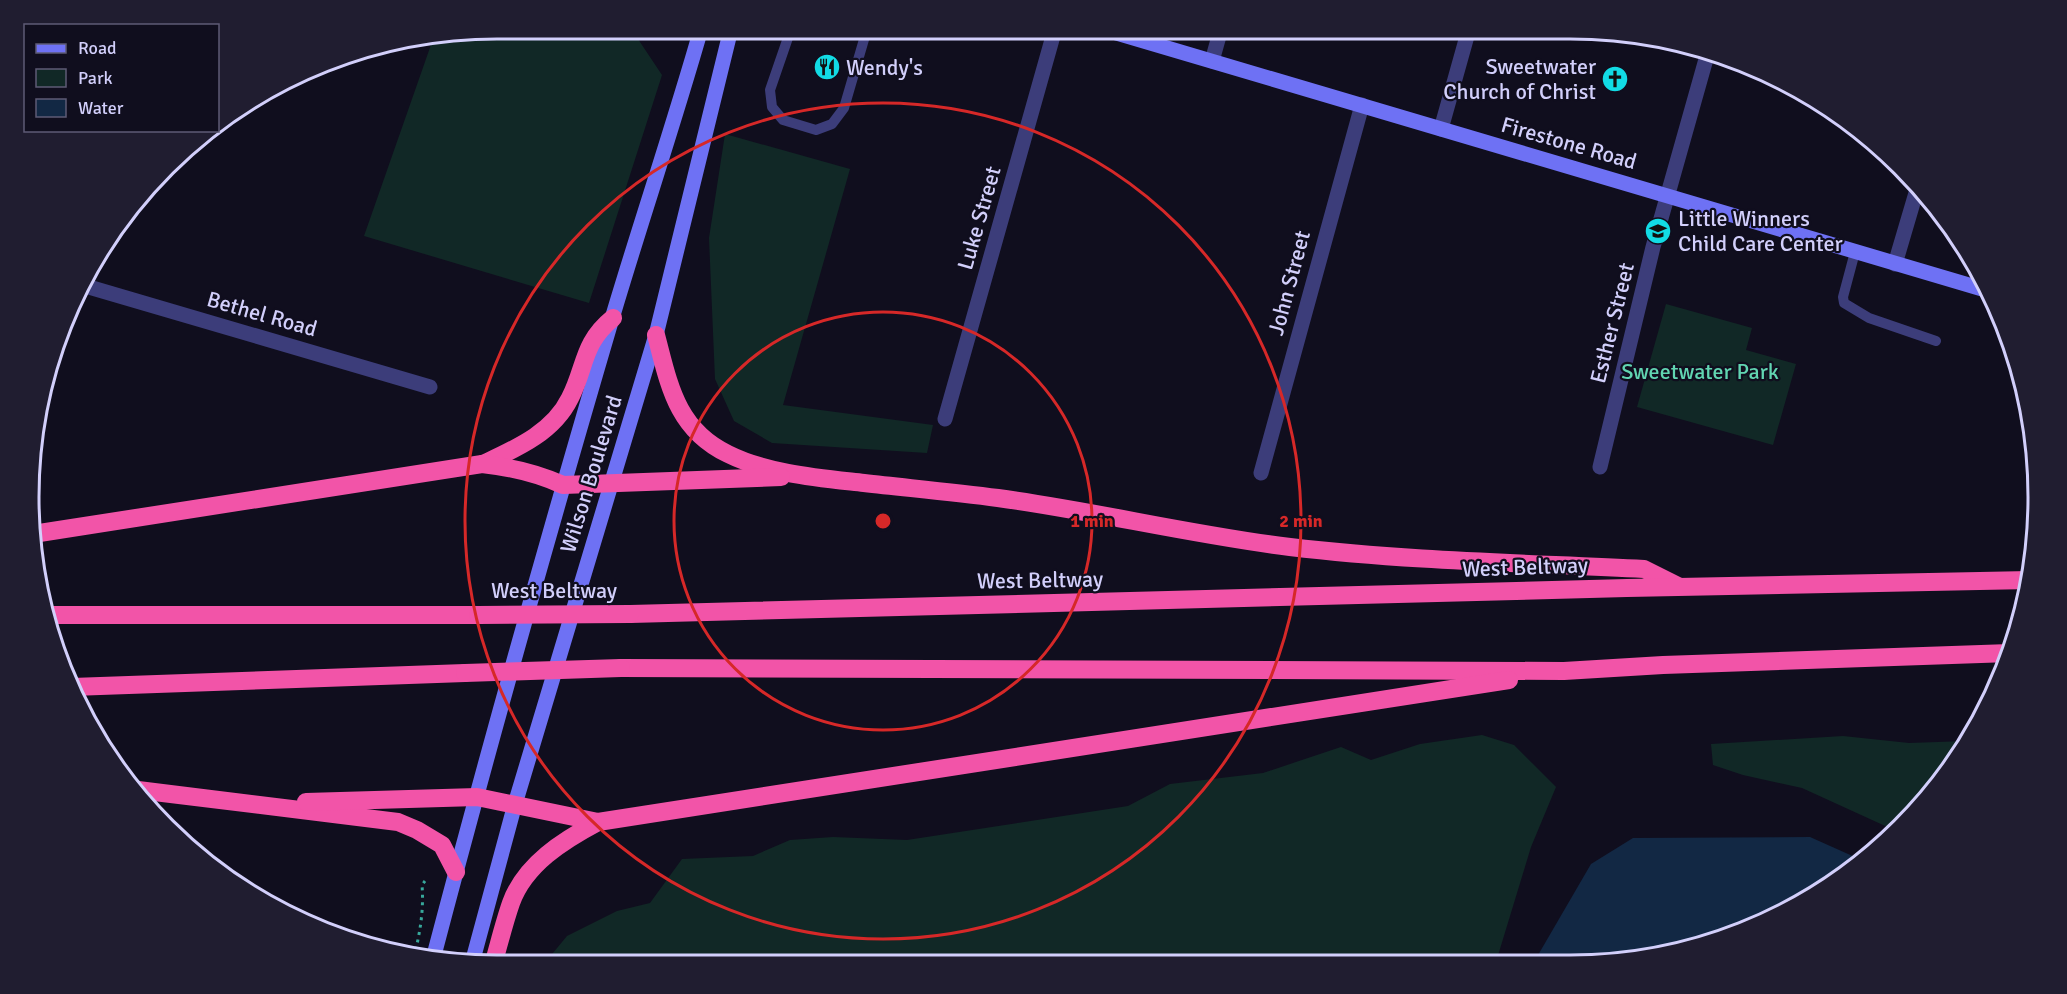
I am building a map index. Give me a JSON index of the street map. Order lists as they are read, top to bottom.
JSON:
{
  "streets": {
    "highway": ["West Beltway"],
    "main road": ["Firestone Road", "Wilson Boulevard"],
    "street": [
      "Luke Street",
      "John Street",
      "Bethel Road",
      "Esther Street"
    ]
  },
  "crossings": [
    ["Firestone Road", "John Street"],
    ["Firestone Road", "Esther Street"]
  ],
  "parks": ["Sweetwater Park"],
  "places": {
    "restaurant": ["Wendy's"],
    "church": ["Sweetwater Church of Christ"],
    "school or university": ["Little Winners Child Care Center"]
  },
  "legend": ["Road", "Park", "Water"],
  "rings": ["1 min", "2 min"]
}
